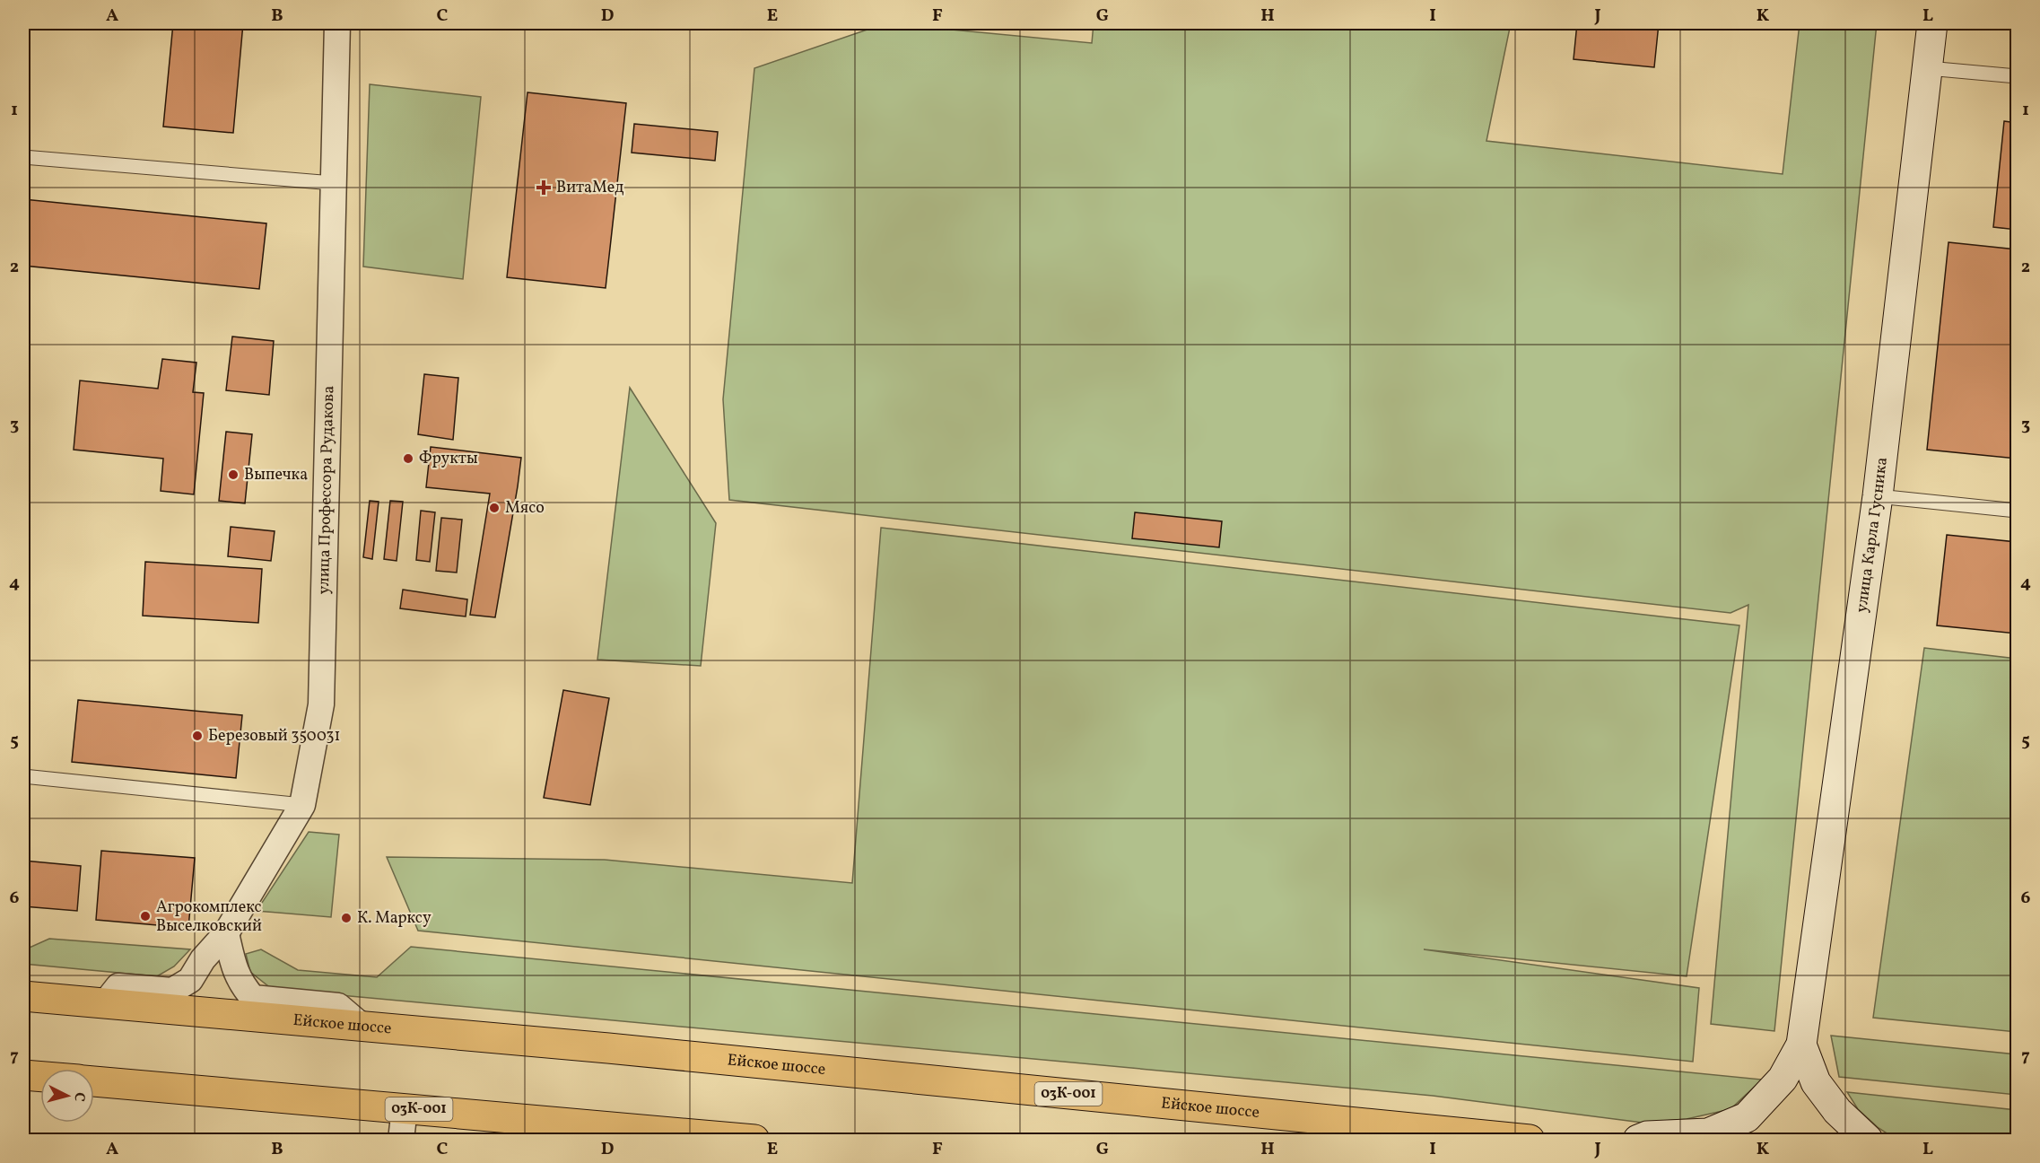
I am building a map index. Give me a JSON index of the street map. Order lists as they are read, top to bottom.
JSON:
{
  "streets": {
    "main road": ["Ейское шоссе", "03К-001"],
    "street": ["улица Профессора Рудакова", "улица Карла Гусника"]
  },
  "crossings": [
    ["улица Профессора Рудакова", "Ейское шоссе"]
  ],
  "places": {
    "health": ["ВитаMед"],
    "other": [
      "Фрукты",
      "Выпечка",
      "Мясо",
      "Березовый 350031",
      "Агрокомплекс Выселковский",
      "К. Марксу"
    ]
  },
  "north": "right",
  "grid": {
    "columns": [
      "A",
      "B",
      "C",
      "D",
      "E",
      "F",
      "G",
      "H",
      "I",
      "J",
      "K",
      "L"
    ],
    "rows": [
      "1",
      "2",
      "3",
      "4",
      "5",
      "6",
      "7"
    ]
  }
}
